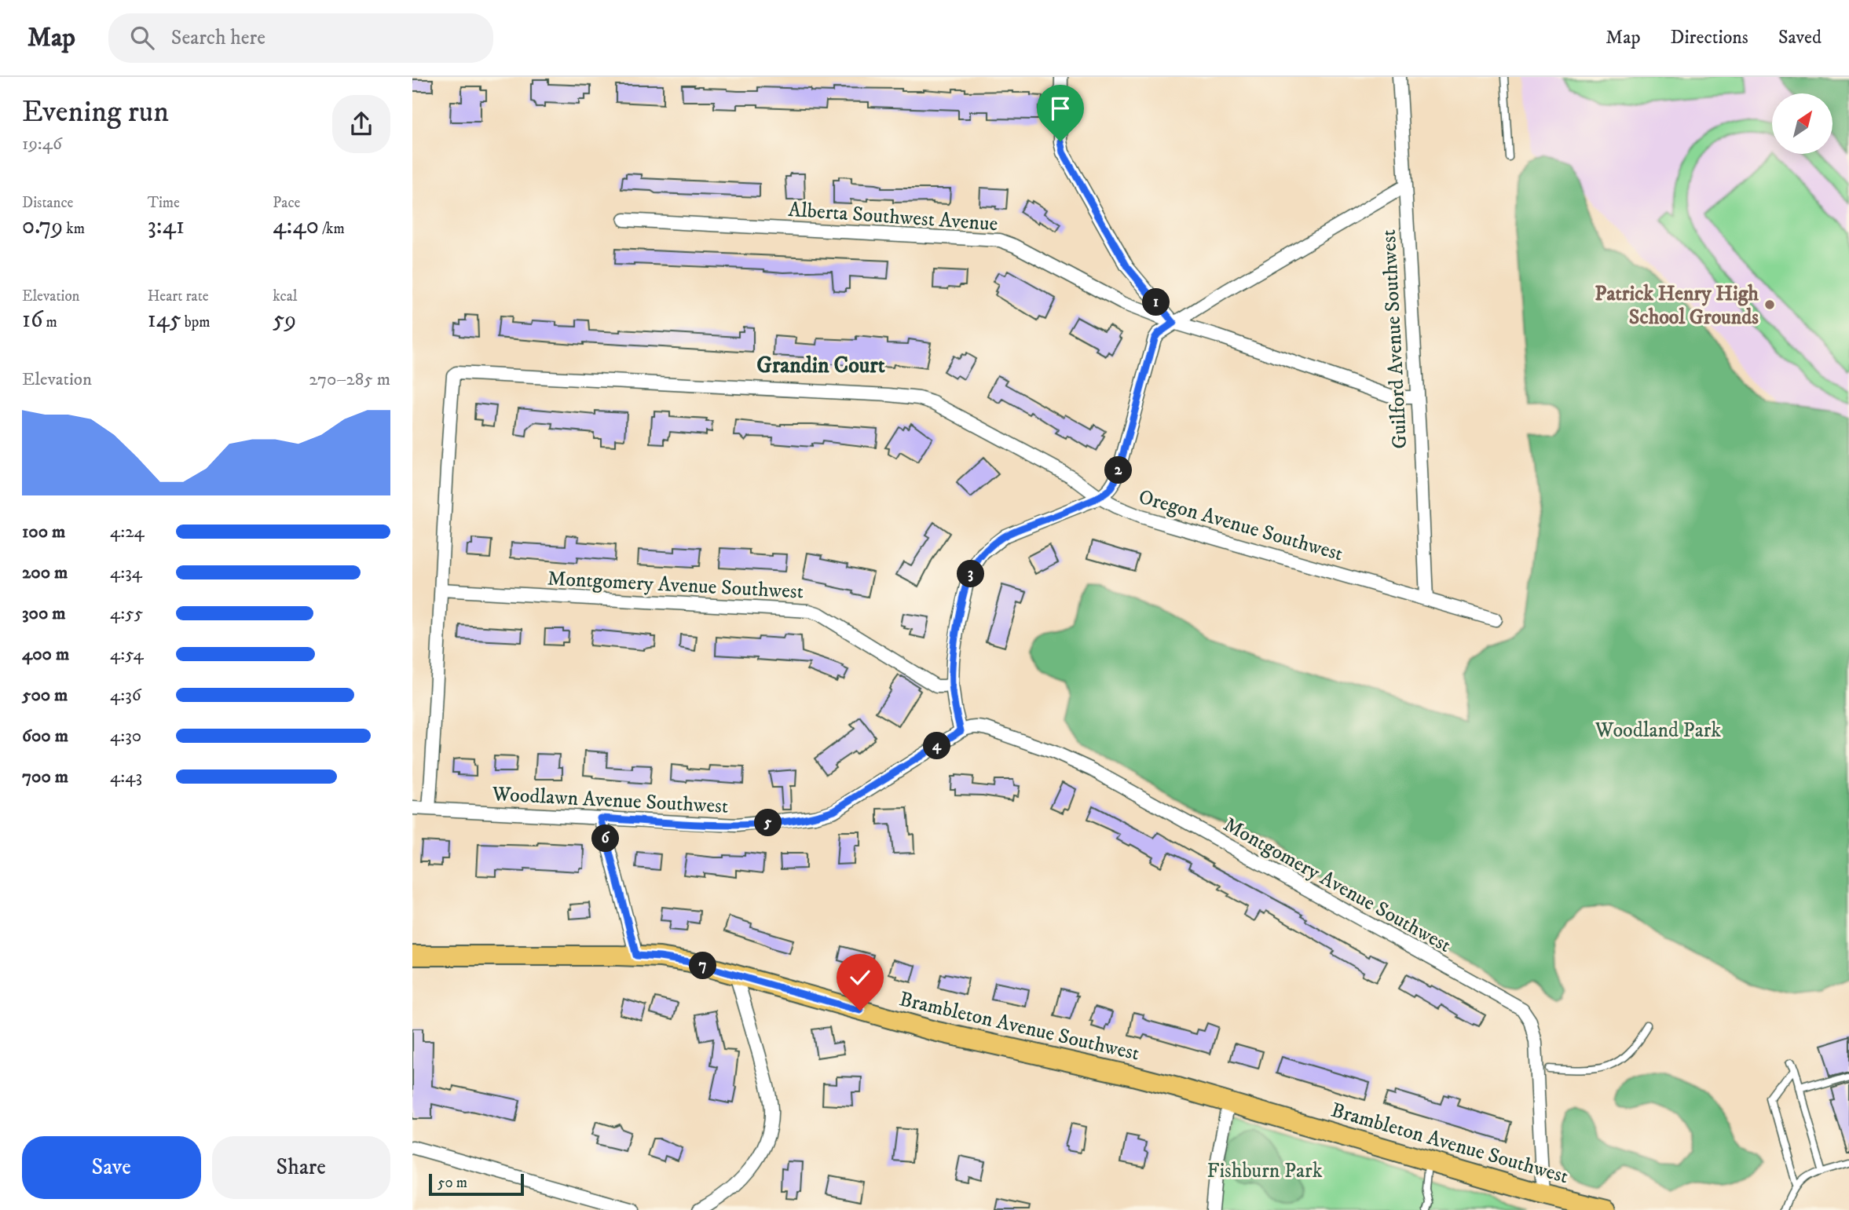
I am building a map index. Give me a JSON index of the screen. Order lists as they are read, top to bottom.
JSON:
{
  "streets": {
    "main road": ["Brambleton Avenue Southwest"],
    "street": [
      "Alberta Southwest Avenue",
      "Guilford Avenue Southwest",
      "Oregon Avenue Southwest",
      "Montgomery Avenue Southwest",
      "Woodlawn Avenue Southwest"
    ]
  },
  "crossings": [
    ["Alberta Southwest Avenue", "Guilford Avenue Southwest"],
    ["Guilford Avenue Southwest", "Oregon Avenue Southwest"],
    ["Oregon Avenue Southwest", "Montgomery Avenue Southwest"],
    ["Montgomery Avenue Southwest", "Woodlawn Avenue Southwest"],
    ["Montgomery Avenue Southwest", "Brambleton Avenue Southwest"]
  ],
  "districts": ["Grandin Court"],
  "parks": ["Woodland Park", "Fishburn Park"],
  "places": ["Patrick Henry High School Grounds"],
  "scale_bar": "50 m",
  "north": "top right",
  "page": {
    "header": "Map",
    "search": "Search here",
    "nav": ["Map", "Directions", "Saved"],
    "heading": ["Evening run", "19:46"],
    "stats": [
      ["Distance", "0.79 km"],
      ["Time", "3:41"],
      ["Pace", "4:40 /km"],
      ["Elevation", "16 m"],
      ["Heart rate", "145 bpm"],
      ["kcal", "59"]
    ],
    "pins": [
      "1",
      "2",
      "3",
      "4",
      "5",
      "6",
      "7"
    ],
    "chart": ["Elevation", "270–285 m"],
    "list": [
      {
        "name": "100 m",
        "note": "4:24"
      },
      {
        "name": "200 m",
        "note": "4:34"
      },
      {
        "name": "300 m",
        "note": "4:55"
      },
      {
        "name": "400 m",
        "note": "4:54"
      },
      {
        "name": "500 m",
        "note": "4:36"
      },
      {
        "name": "600 m",
        "note": "4:30"
      },
      {
        "name": "700 m",
        "note": "4:43"
      }
    ],
    "buttons": ["Save", "Share"],
    "scale": "50 m"
  }
}
